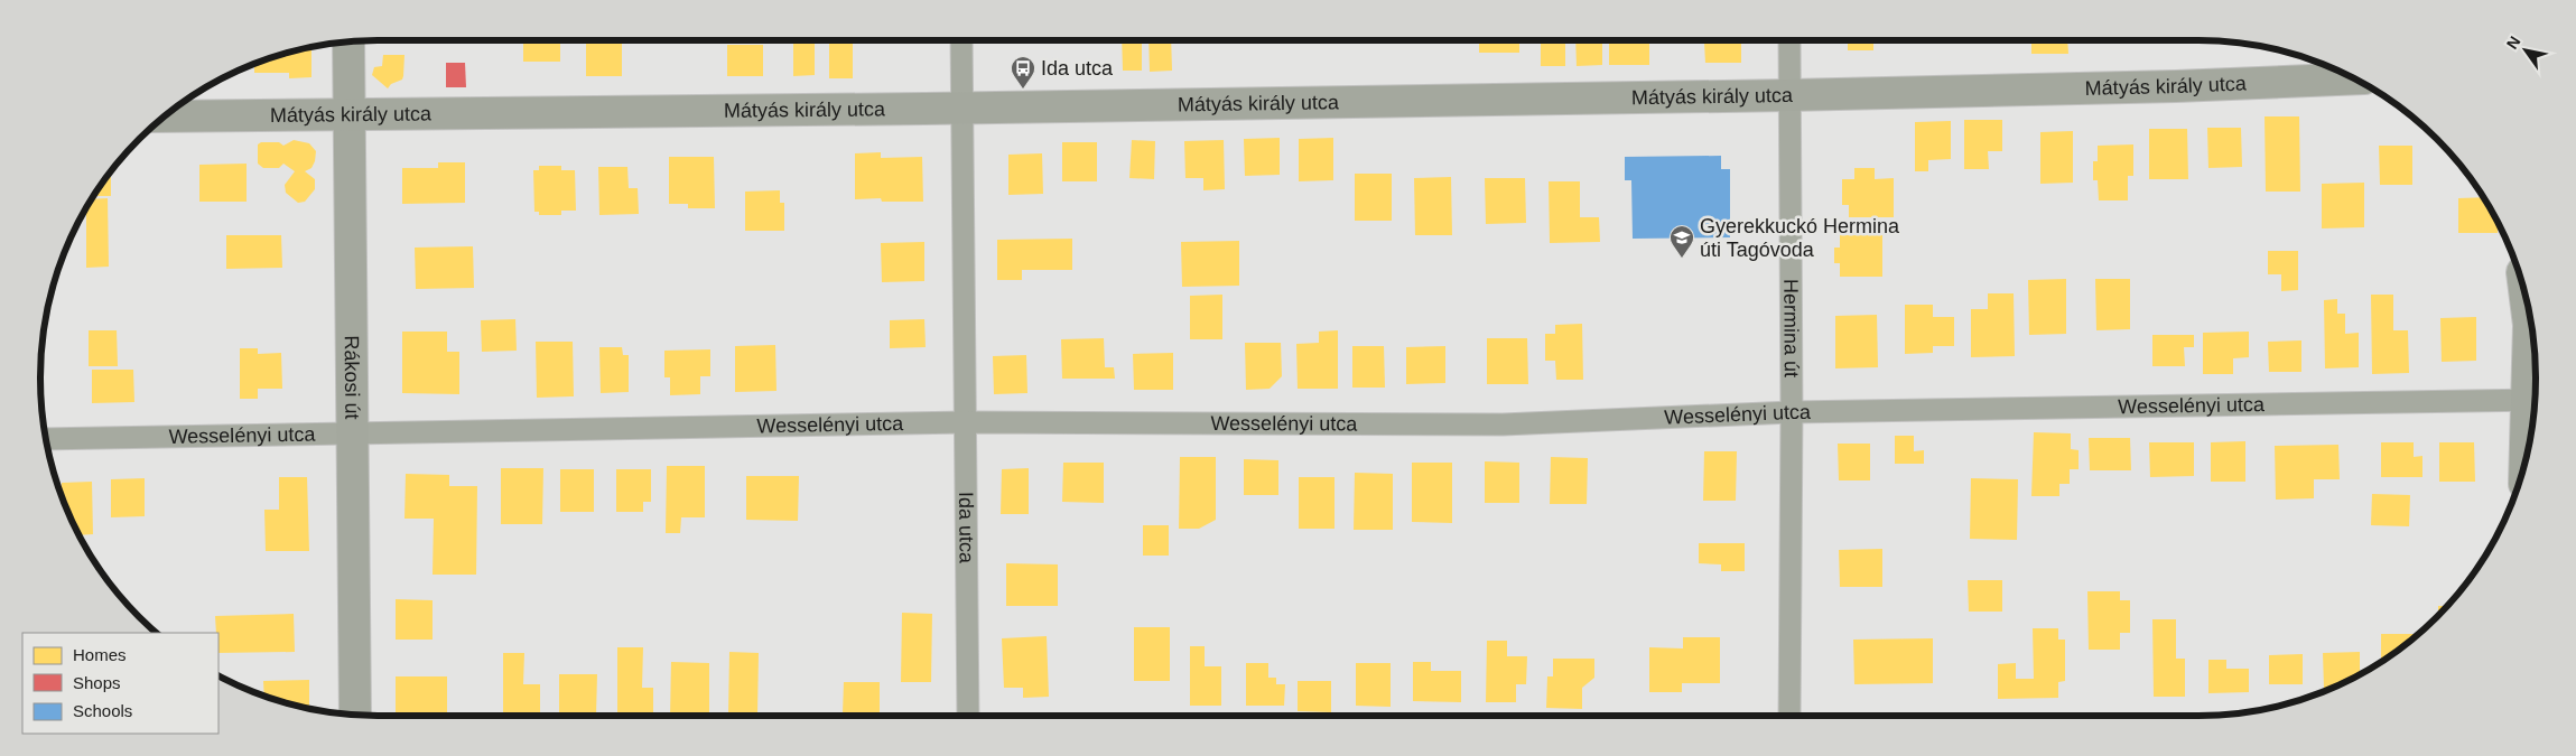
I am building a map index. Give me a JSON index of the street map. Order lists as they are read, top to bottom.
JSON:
{
  "streets": {
    "street": [
      "Mátyás király utca",
      "Hermina út",
      "Rákosi út",
      "Wesselényi utca",
      "Ida utca"
    ]
  },
  "crossings": [
    ["Mátyás király utca", "Hermina út"],
    ["Mátyás király utca", "Rákosi út"],
    ["Mátyás király utca", "Ida utca"],
    ["Hermina út", "Wesselényi utca"],
    ["Rákosi út", "Wesselényi utca"],
    ["Wesselényi utca", "Ida utca"]
  ],
  "places": {
    "bus stop": ["Ida utca"],
    "school or university": ["Gyerekkuckó Hermina úti Tagóvoda"]
  },
  "legend": ["Homes", "Shops", "Schools"],
  "north": "top left"
}
